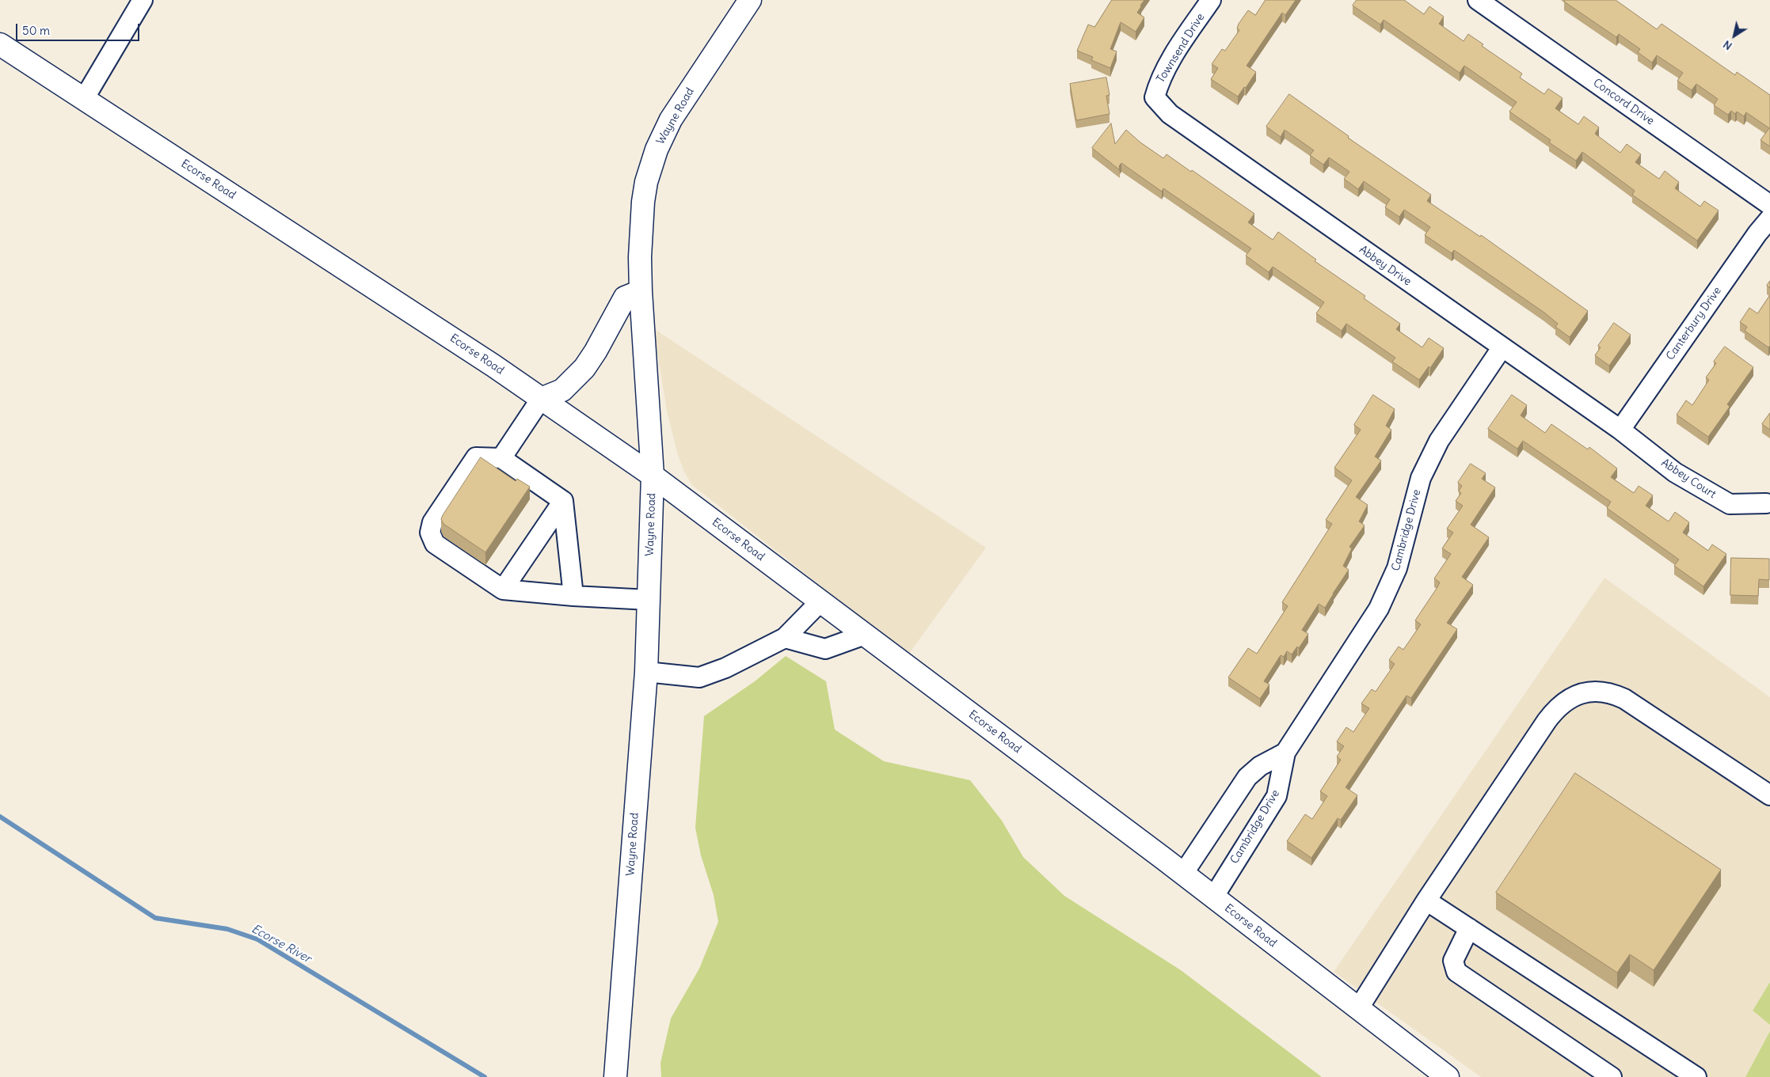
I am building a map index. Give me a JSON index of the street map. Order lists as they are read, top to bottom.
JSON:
{
  "streets": {
    "main road": ["Wayne Road", "Ecorse Road"],
    "street": [
      "Townsend Drive",
      "Concord Drive",
      "Abbey Drive",
      "Canterbury Drive",
      "Abbey Court",
      "Cambridge Drive"
    ]
  },
  "crossings": [
    ["Townsend Drive", "Abbey Drive"],
    ["Wayne Road", "Ecorse Road"],
    ["Ecorse Road", "Cambridge Drive"],
    ["Abbey Drive", "Canterbury Drive"],
    ["Abbey Drive", "Abbey Court"],
    ["Abbey Drive", "Cambridge Drive"],
    ["Canterbury Drive", "Abbey Court"]
  ],
  "water": ["Ecorse River"],
  "scale_bar": "50 m",
  "north": "bottom left"
}
